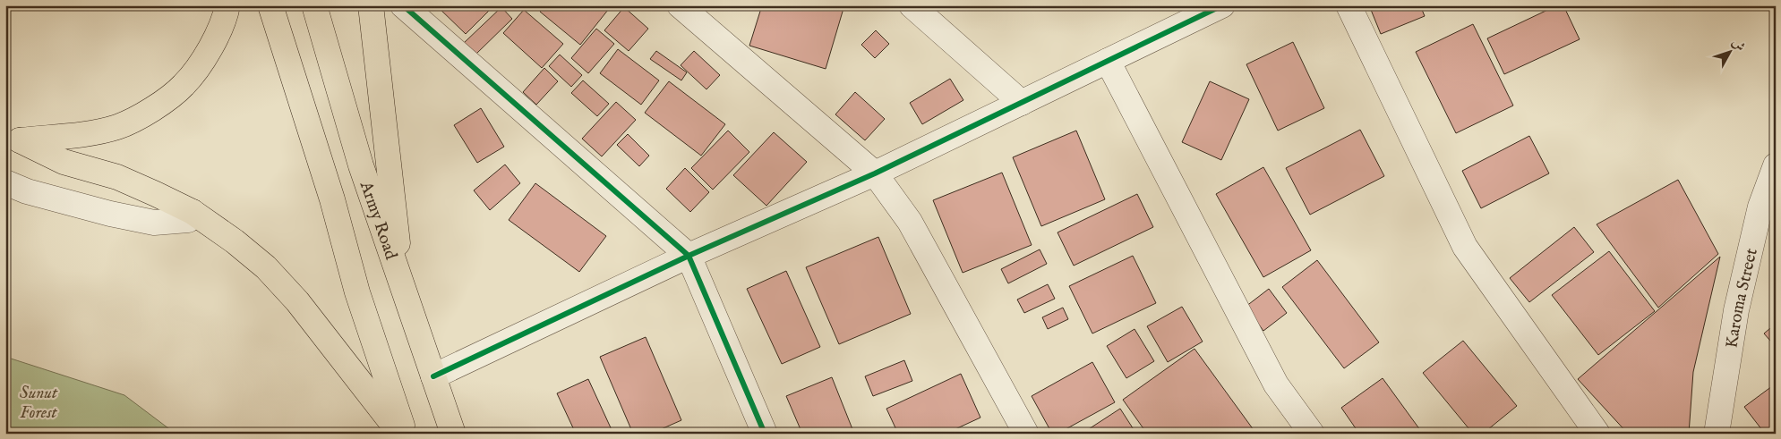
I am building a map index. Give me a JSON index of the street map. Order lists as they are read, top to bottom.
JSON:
{
  "streets": {
    "highway": ["Army Road"],
    "street": ["Karoma Street"]
  },
  "parks": ["Sunut Forest"],
  "north": "top right"
}
